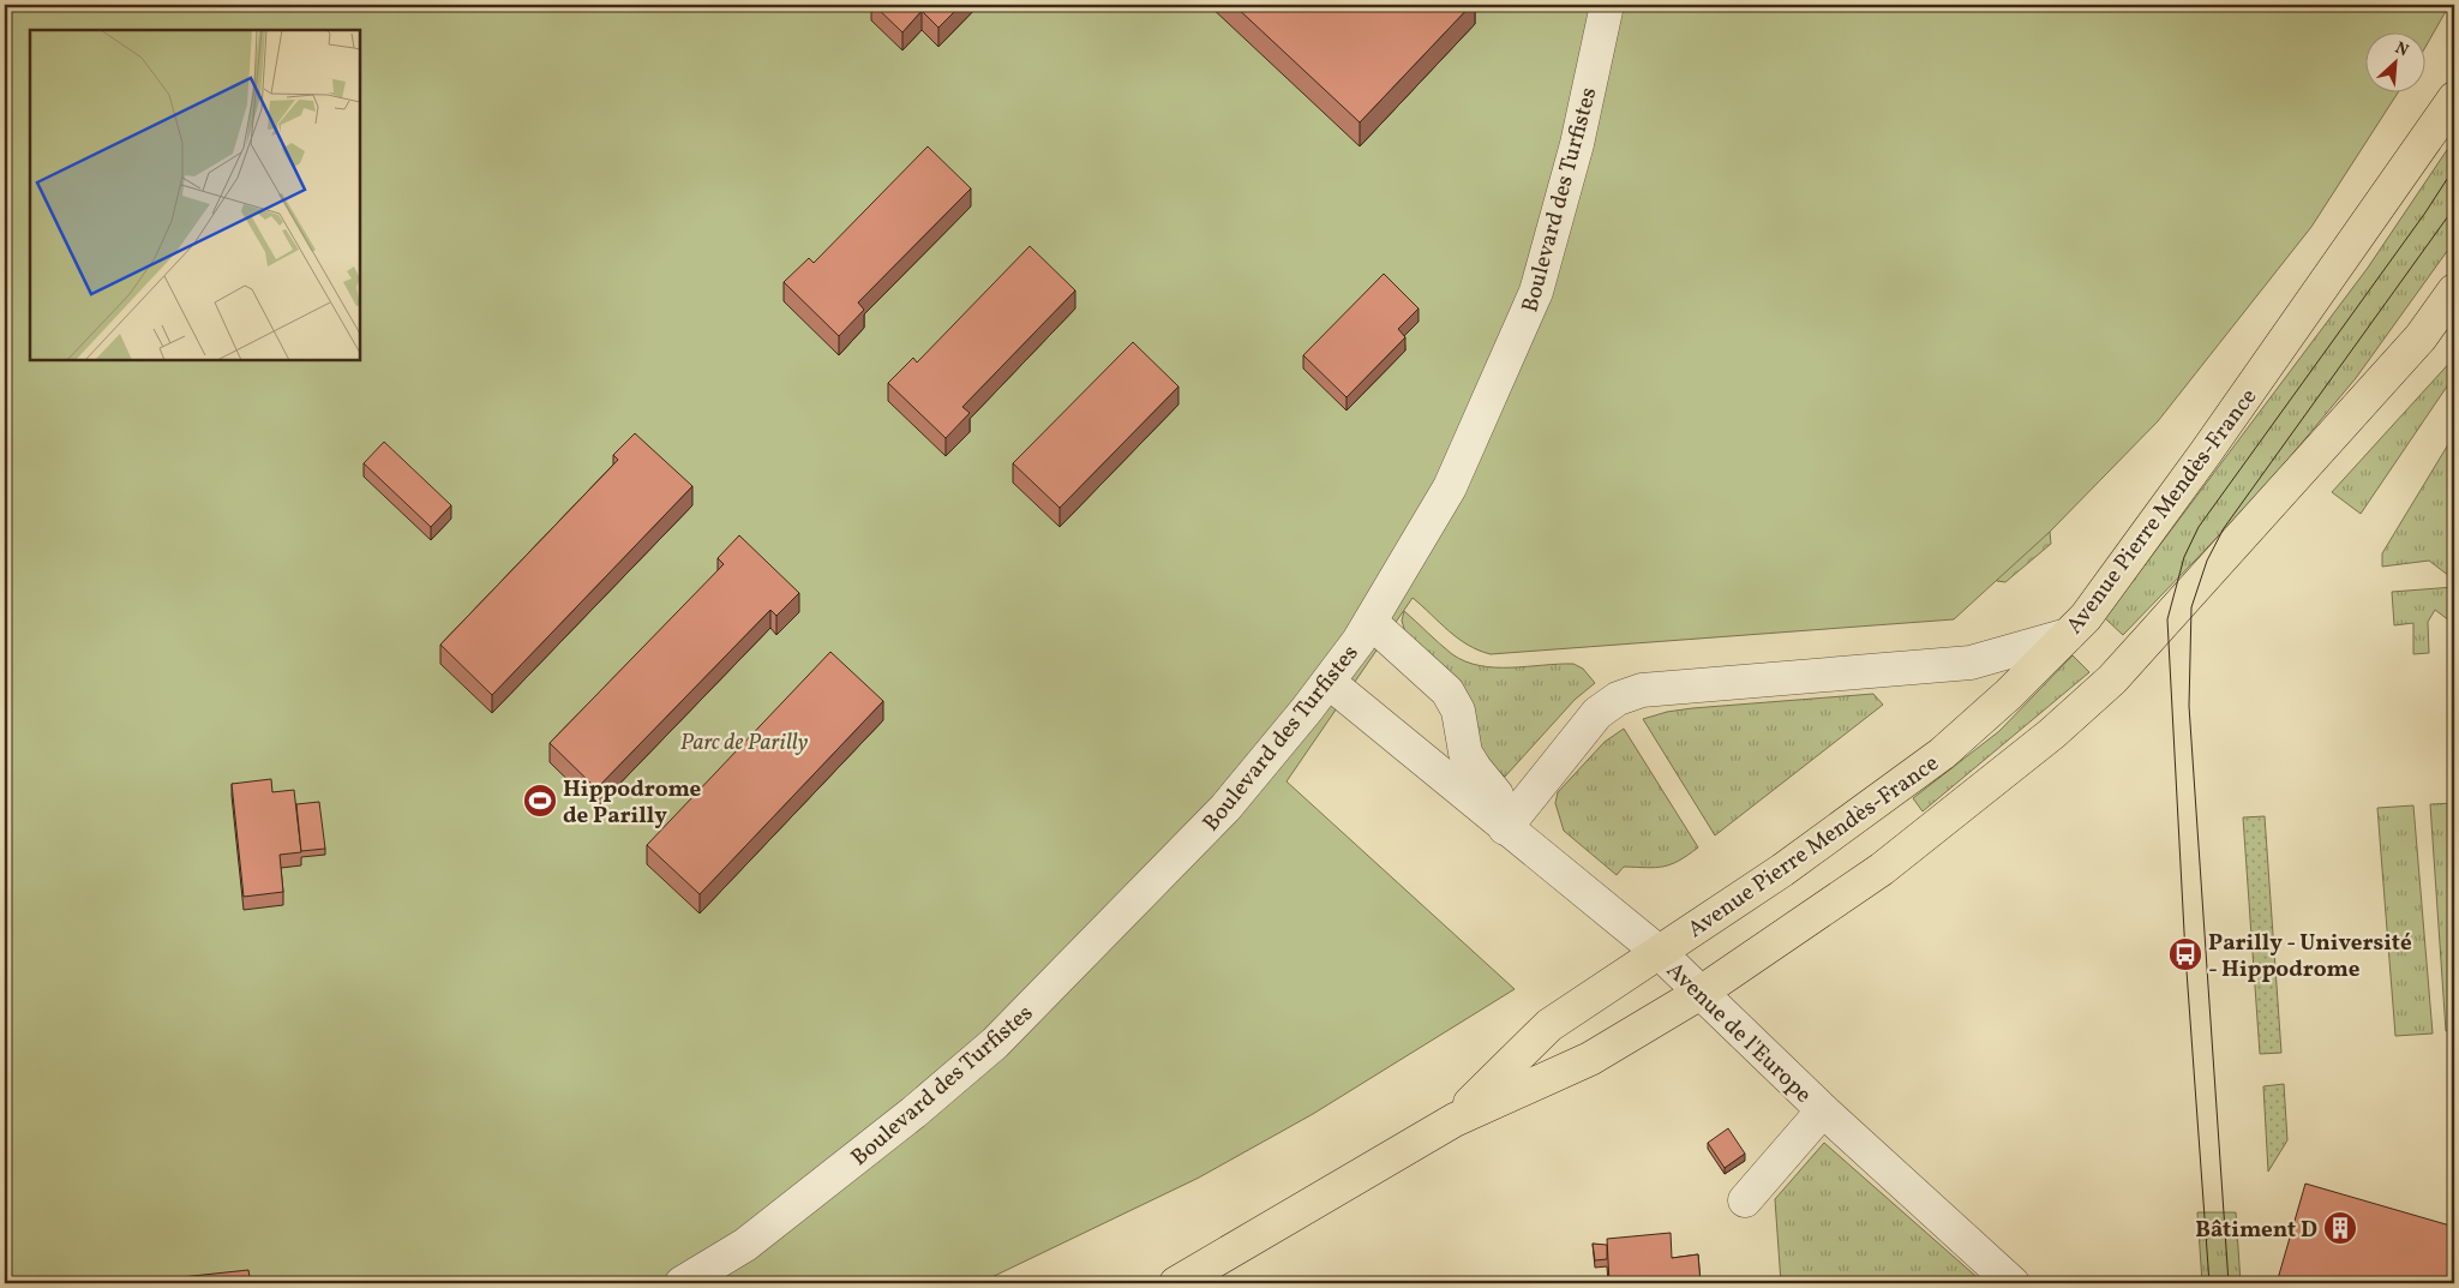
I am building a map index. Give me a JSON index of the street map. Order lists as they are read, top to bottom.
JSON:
{
  "streets": {
    "main road": ["Avenue Pierre Mendès-France"],
    "street": ["Boulevard des Turfistes", "Avenue de l'Europe"]
  },
  "crossings": [
    ["Boulevard des Turfistes", "Avenue de l'Europe"],
    ["Avenue Pierre Mendès-France", "Avenue de l'Europe"]
  ],
  "parks": ["Parc de Parilly"],
  "places": {
    "sports": ["Hippodrome de Parilly"],
    "bus stop": ["Parilly - Université - Hippodrome"],
    "building": ["Bâtiment D"]
  },
  "north": "top right"
}
